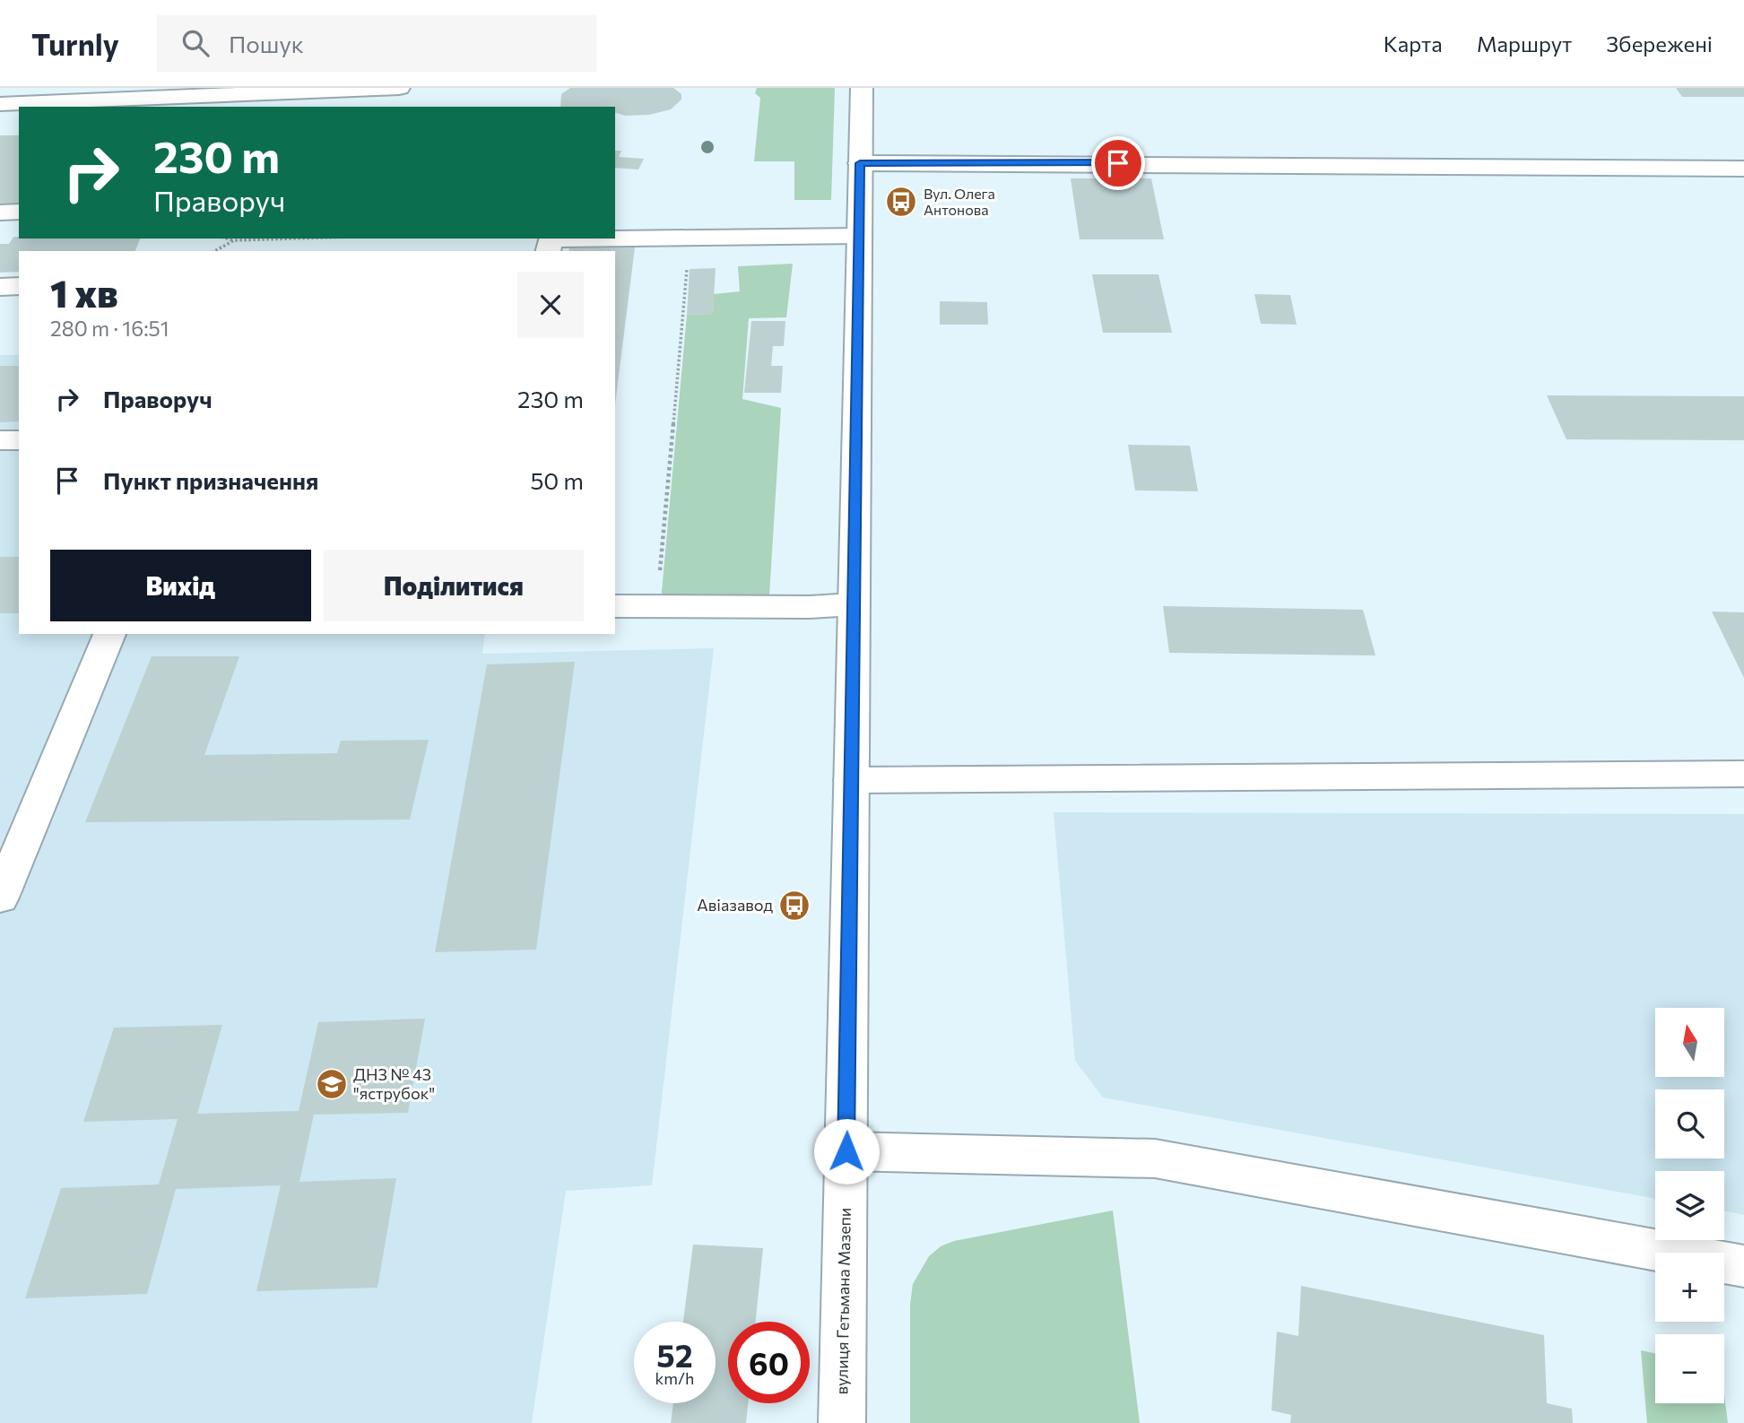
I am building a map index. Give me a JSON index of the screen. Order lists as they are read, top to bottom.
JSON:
{
  "streets": {
    "main road": ["вулиця Гетьмана Мазепи"]
  },
  "places": {
    "bus stop": ["Вул. Олега Антонова", "Авіазавод"],
    "school or university": ["ДНЗ № 43 \"яструбок\""]
  },
  "north": "top",
  "page": {
    "header": "Turnly",
    "search": "Пошук",
    "nav": ["Карта", "Маршрут", "Збережені"],
    "turn": ["230 m", "Праворуч"],
    "heading": ["1 хв", "280 m · 16:51"],
    "list": [
      {
        "name": "Праворуч",
        "value": "230 m"
      },
      {
        "name": "Пункт призначення",
        "value": "50 m"
      }
    ],
    "buttons": ["Вихід", "Поділитися"],
    "map_buttons": ["+", "−"],
    "speed": "52 km/h",
    "limit": "60"
  }
}
